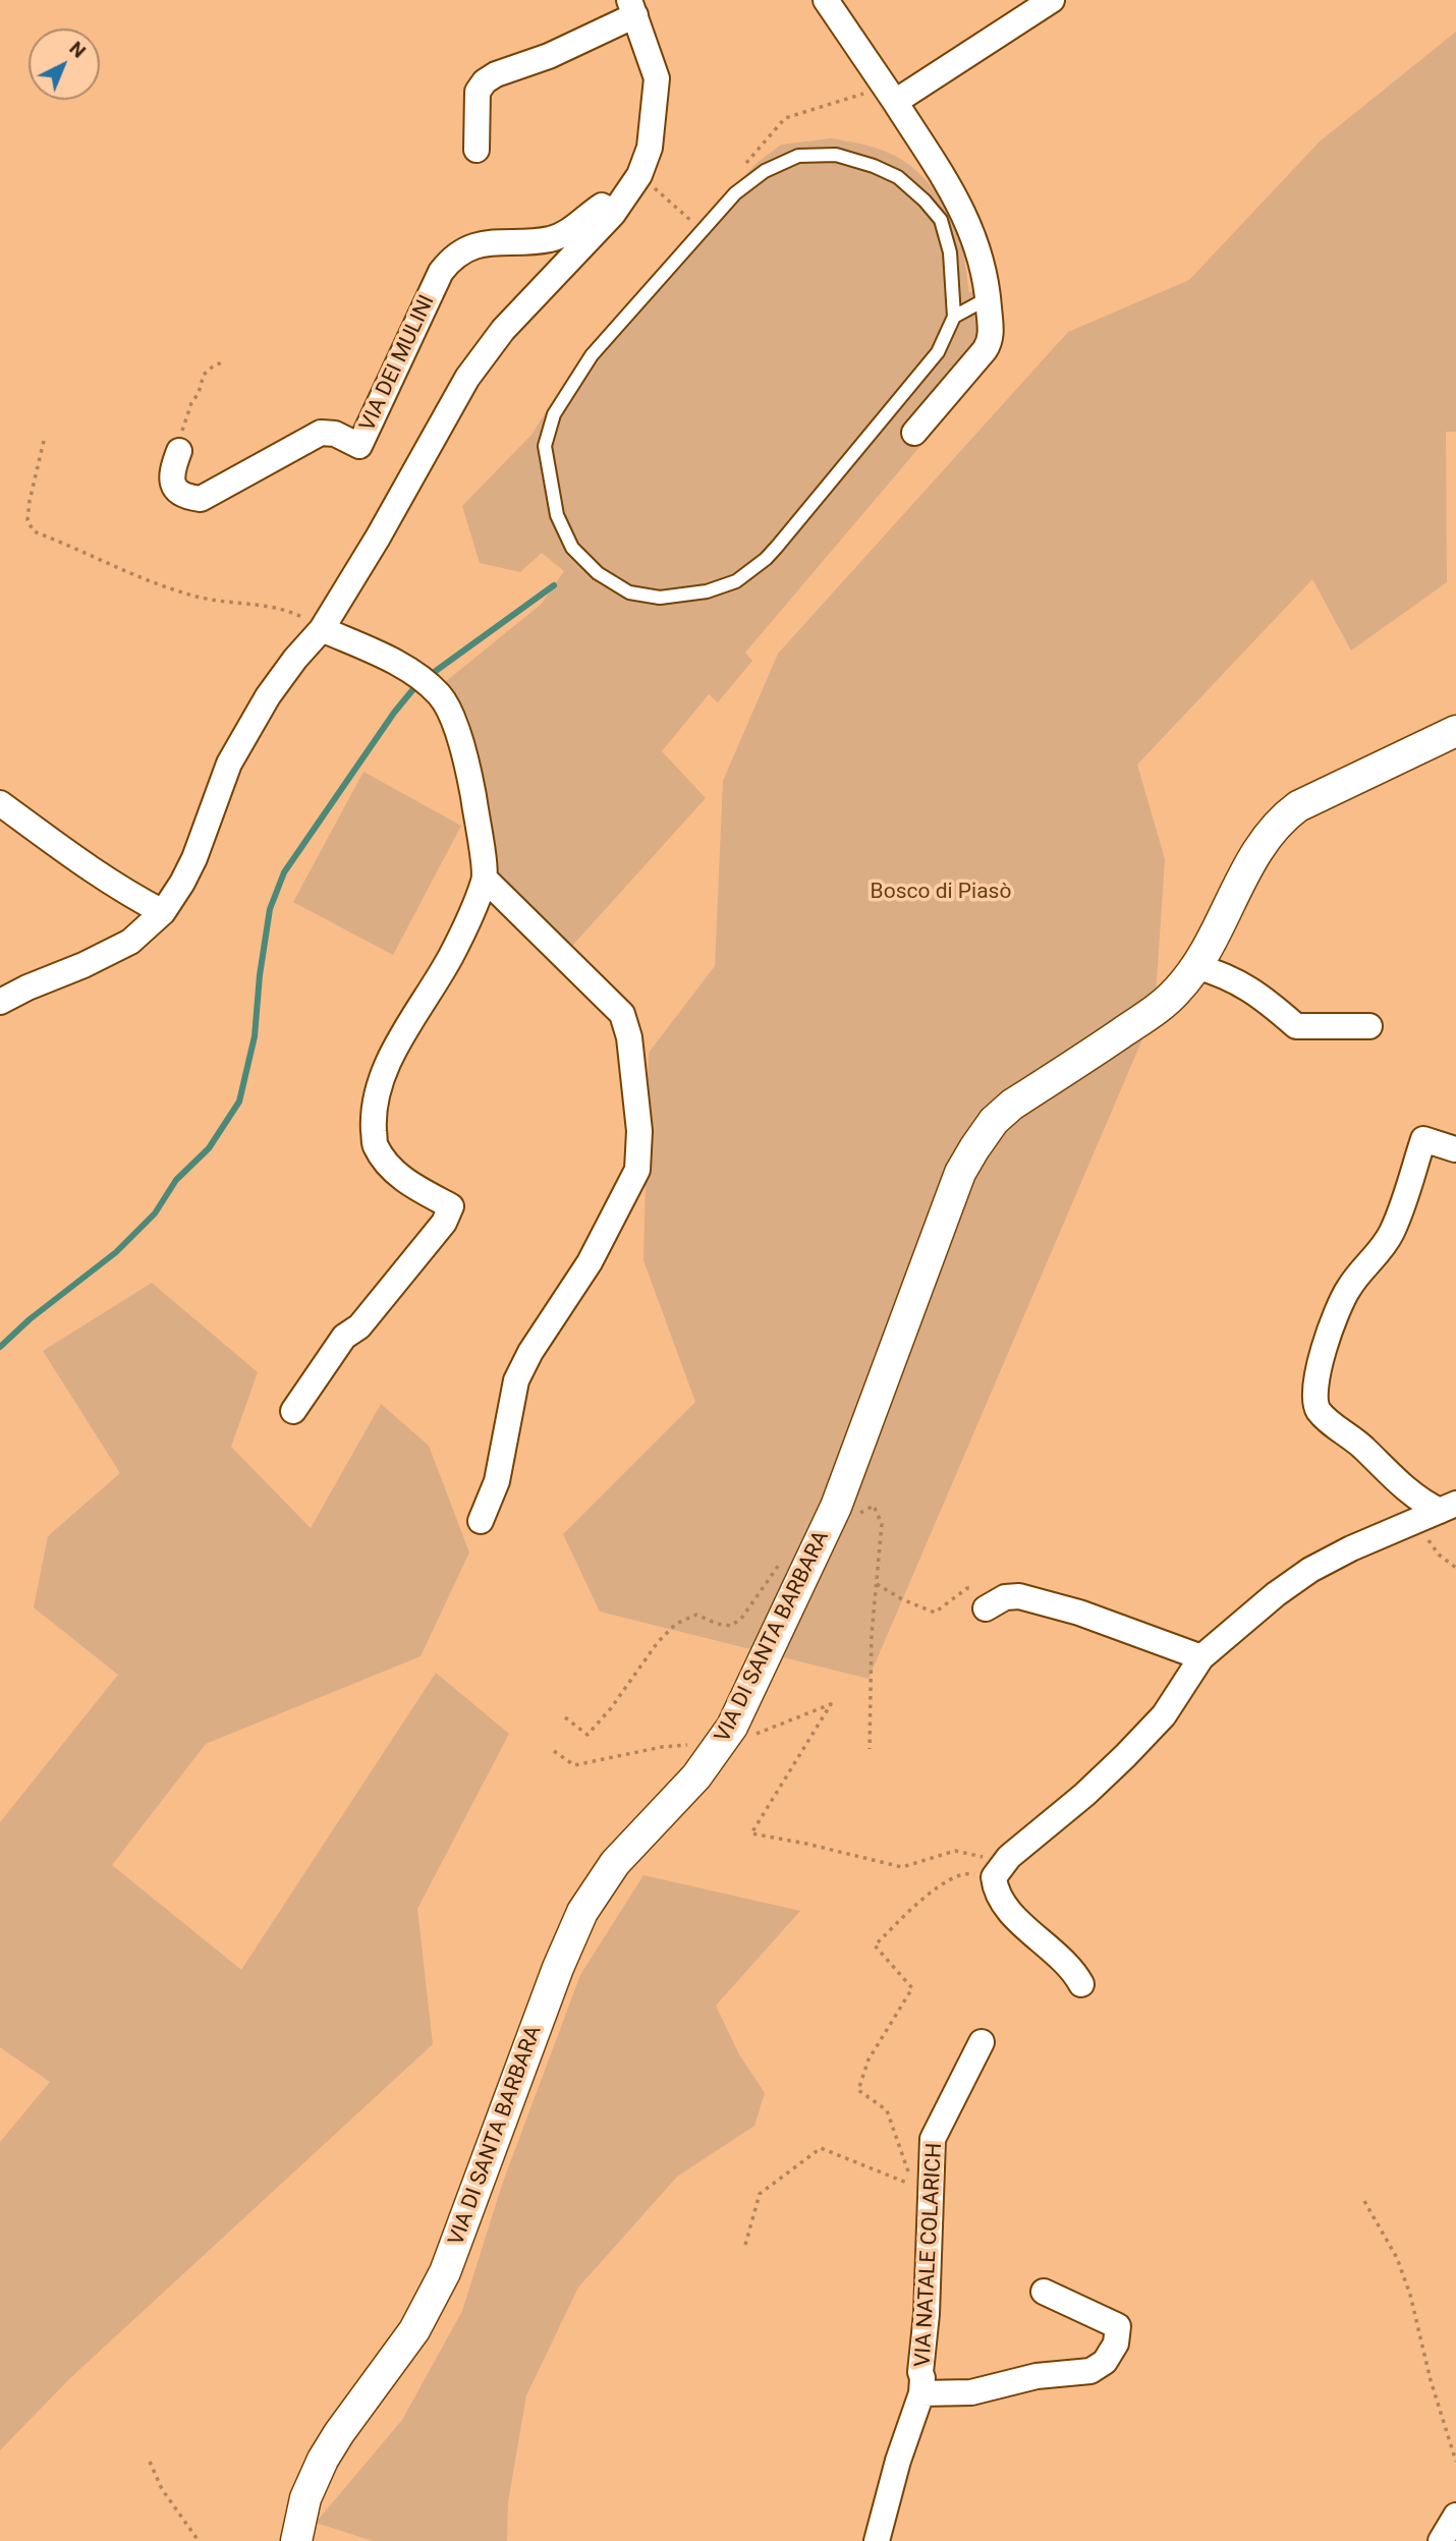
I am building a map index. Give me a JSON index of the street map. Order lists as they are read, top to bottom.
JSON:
{
  "streets": {
    "street": ["VIA DEI MULINI", "VIA DI SANTA BARBARA", "VIA NATALE COLARICH"]
  },
  "parks": ["Bosco di Piasò"],
  "north": "top right"
}
